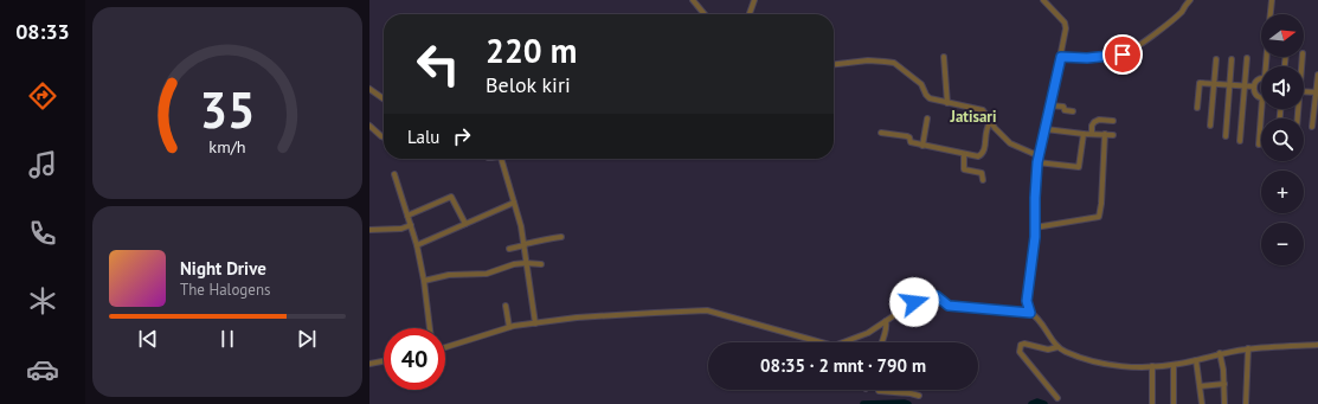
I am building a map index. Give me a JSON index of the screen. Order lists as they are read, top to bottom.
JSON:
{
  "districts": ["Jatisari"],
  "north": "right",
  "page": {
    "tabs": "08:33",
    "map_buttons": ["+", "−"],
    "turn": ["220 m", "Belok kiri"],
    "then": "Lalu",
    "song": ["Night Drive", "The Halogens"],
    "limit": "40",
    "trip": "08:35 · 2 mnt · 790 m",
    "gauge": ["35", "km/h"]
  }
}
